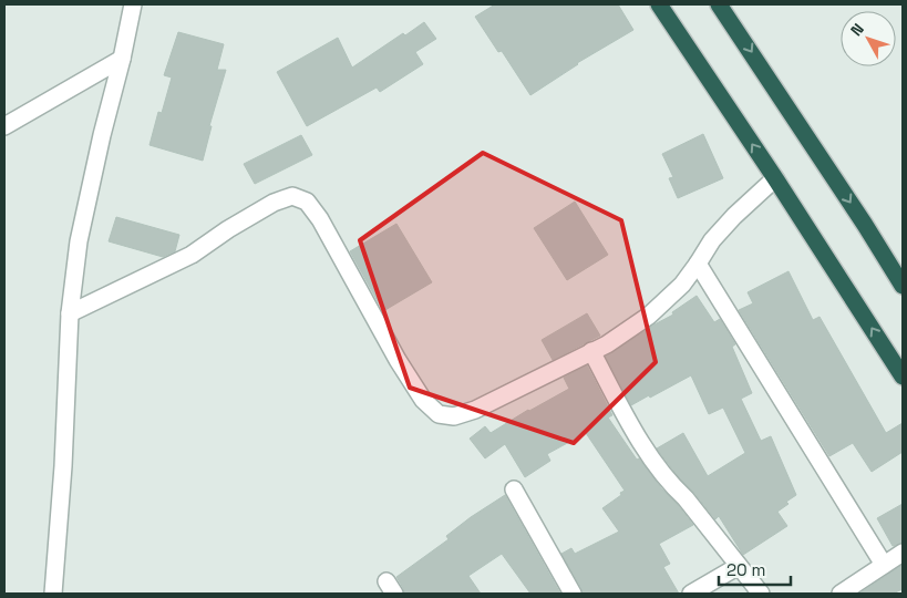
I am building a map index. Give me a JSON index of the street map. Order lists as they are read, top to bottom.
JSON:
{
  "scale_bar": "20 m",
  "north": "top left"
}
